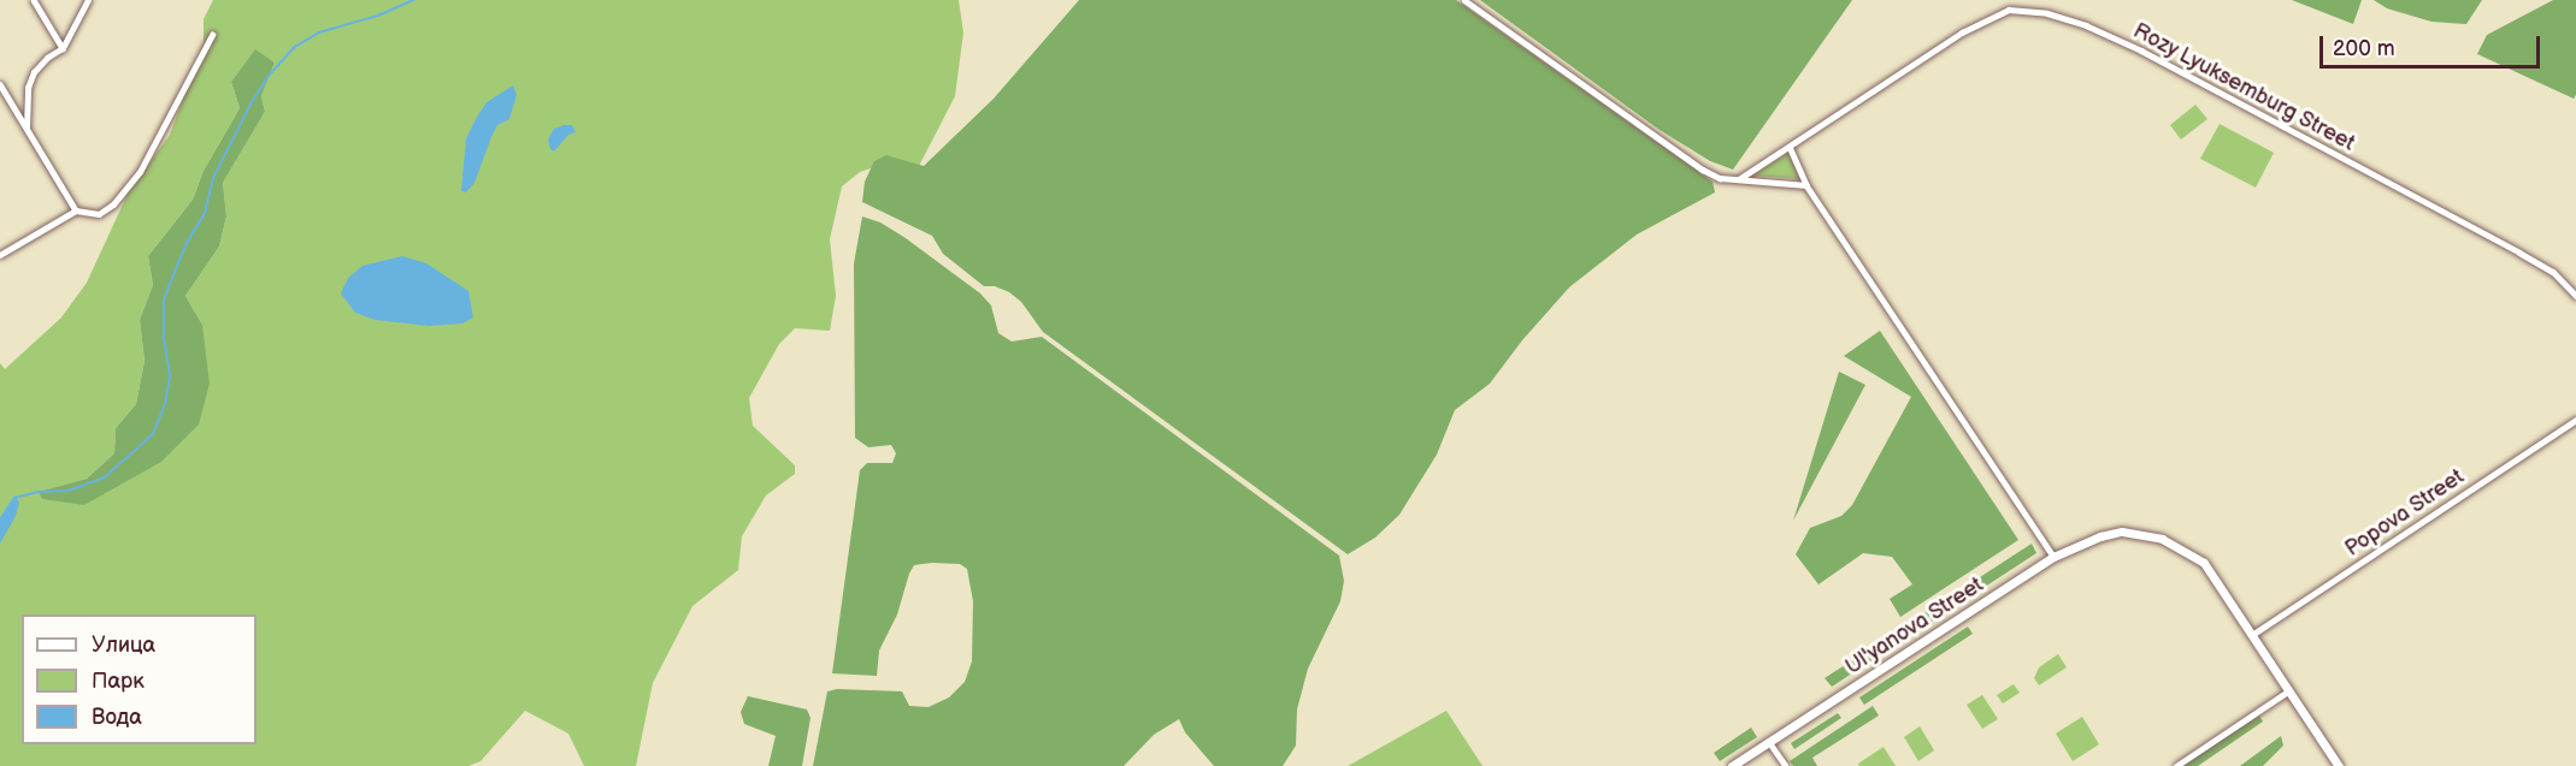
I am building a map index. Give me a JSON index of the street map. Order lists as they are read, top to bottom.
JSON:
{
  "streets": {
    "main road": ["Ul'yanova Street"],
    "street": ["Rozy Lyuksemburg Street", "Popova Street"]
  },
  "crossings": [
    ["Popova Street", "Ul'yanova Street"]
  ],
  "legend": ["Улица", "Парк", "Вода"],
  "scale_bar": "200 m"
}
